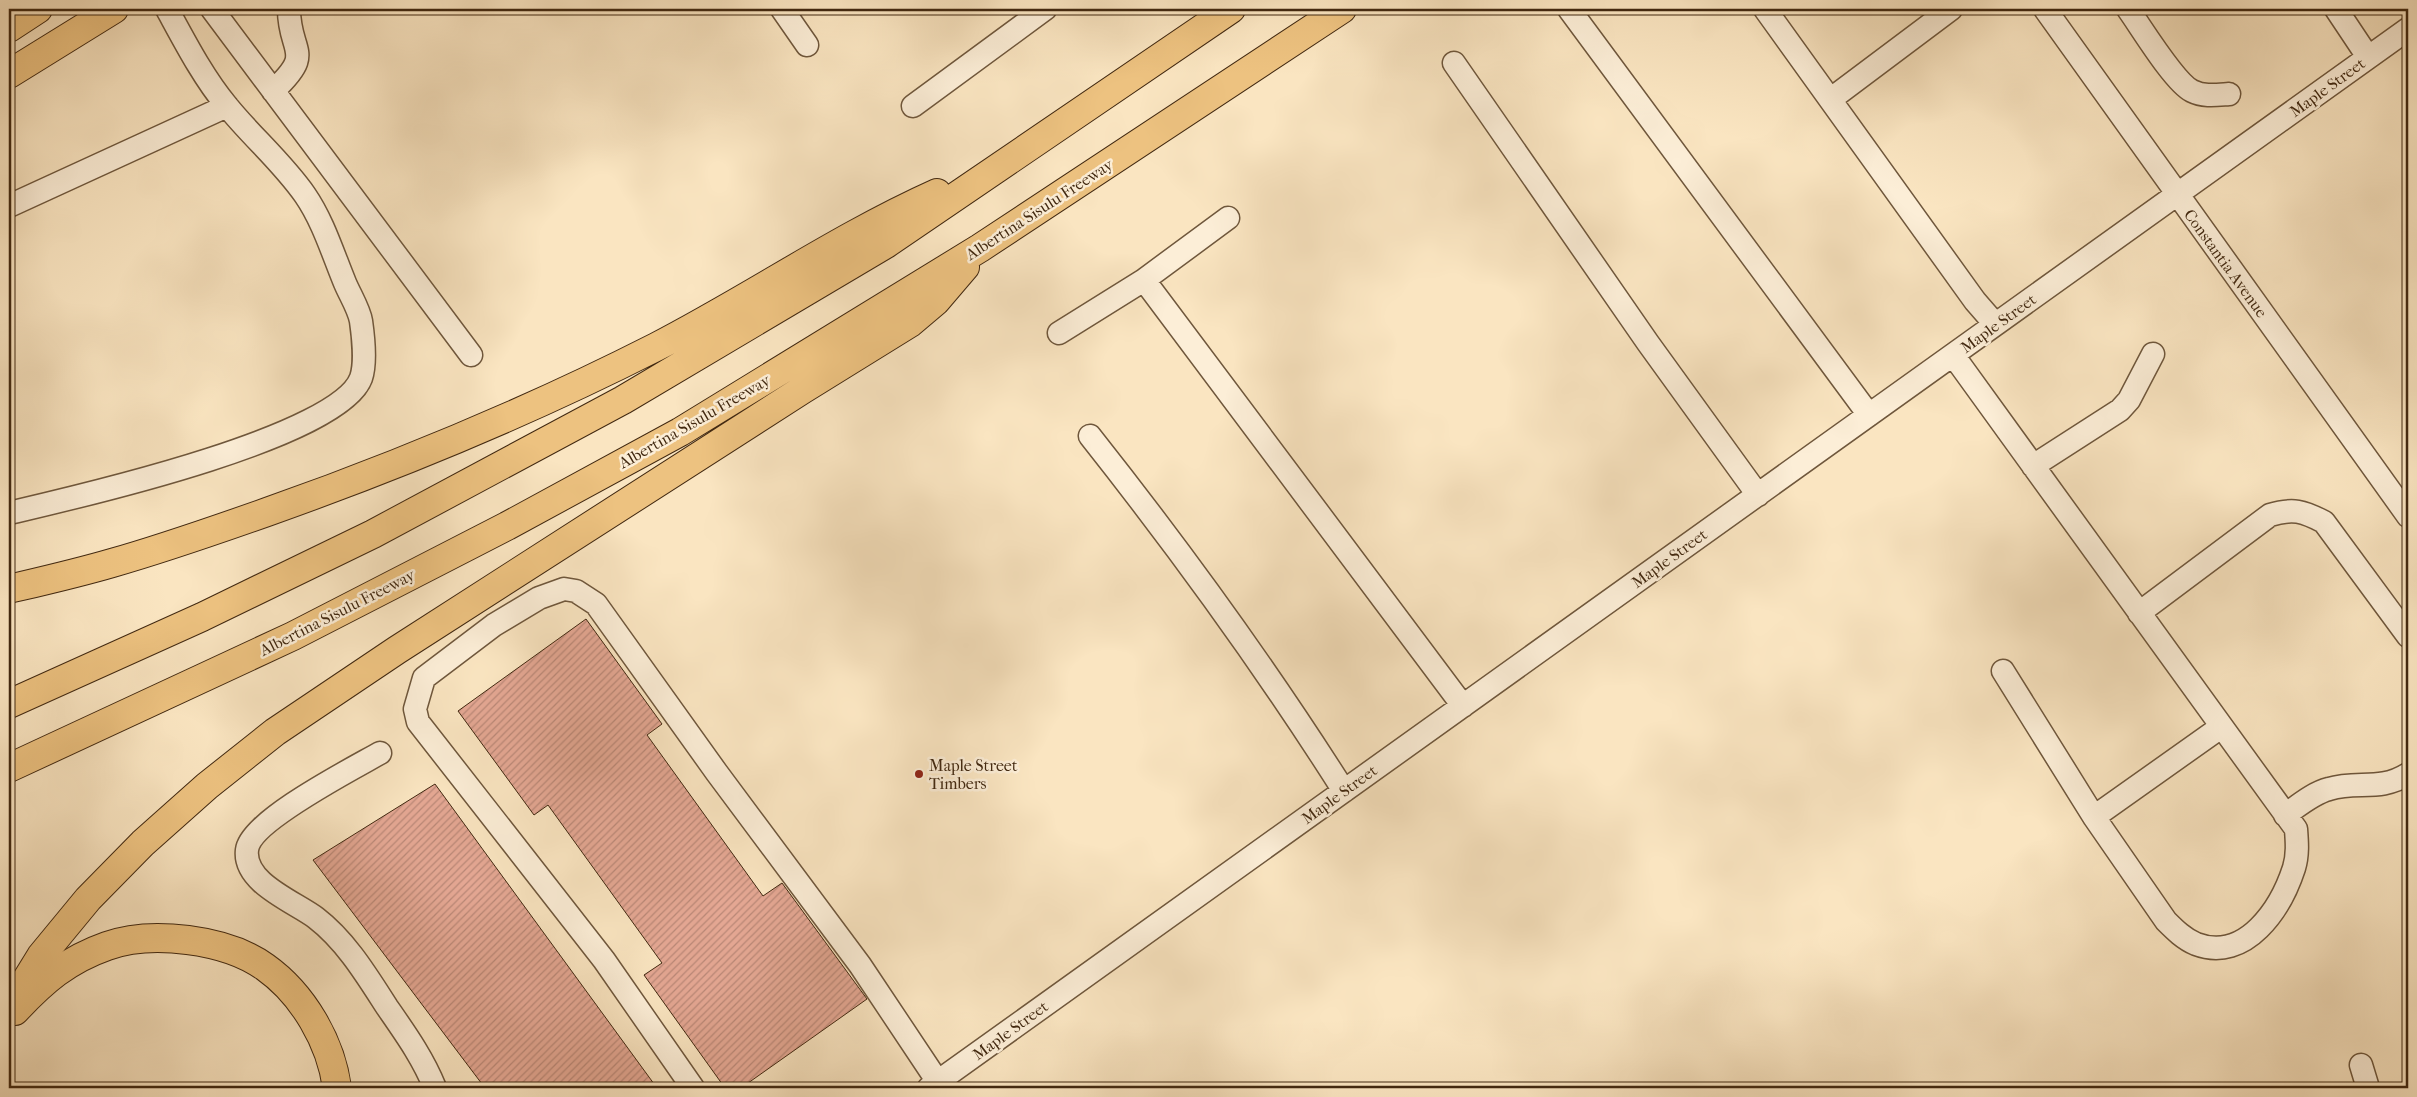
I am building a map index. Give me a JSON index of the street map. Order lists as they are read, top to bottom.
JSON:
{
  "streets": {
    "main road": ["Albertina Sisulu Freeway"],
    "street": ["Maple Street", "Constantia Avenue"]
  },
  "crossings": [
    ["Maple Street", "Constantia Avenue"]
  ],
  "places": ["Maple Street Timbers"]
}
